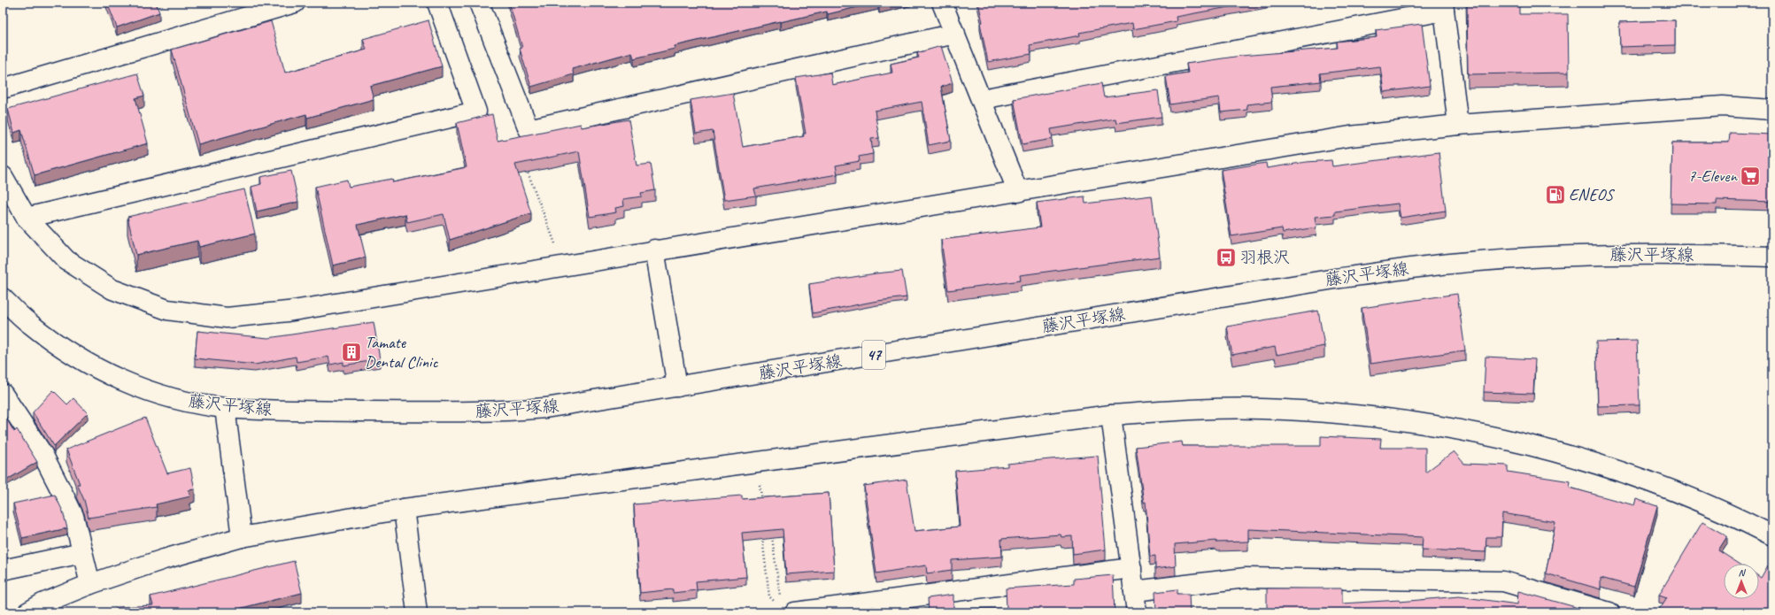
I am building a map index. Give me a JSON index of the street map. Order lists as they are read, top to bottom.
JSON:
{
  "streets": {
    "street": ["藤沢平塚線", "47"]
  },
  "places": {
    "supermarket": ["7-Eleven"],
    "fuel station": ["ENEOS"],
    "bus stop": ["羽根沢"],
    "building": ["Tamate Dental Clinic"]
  },
  "north": "top"
}
